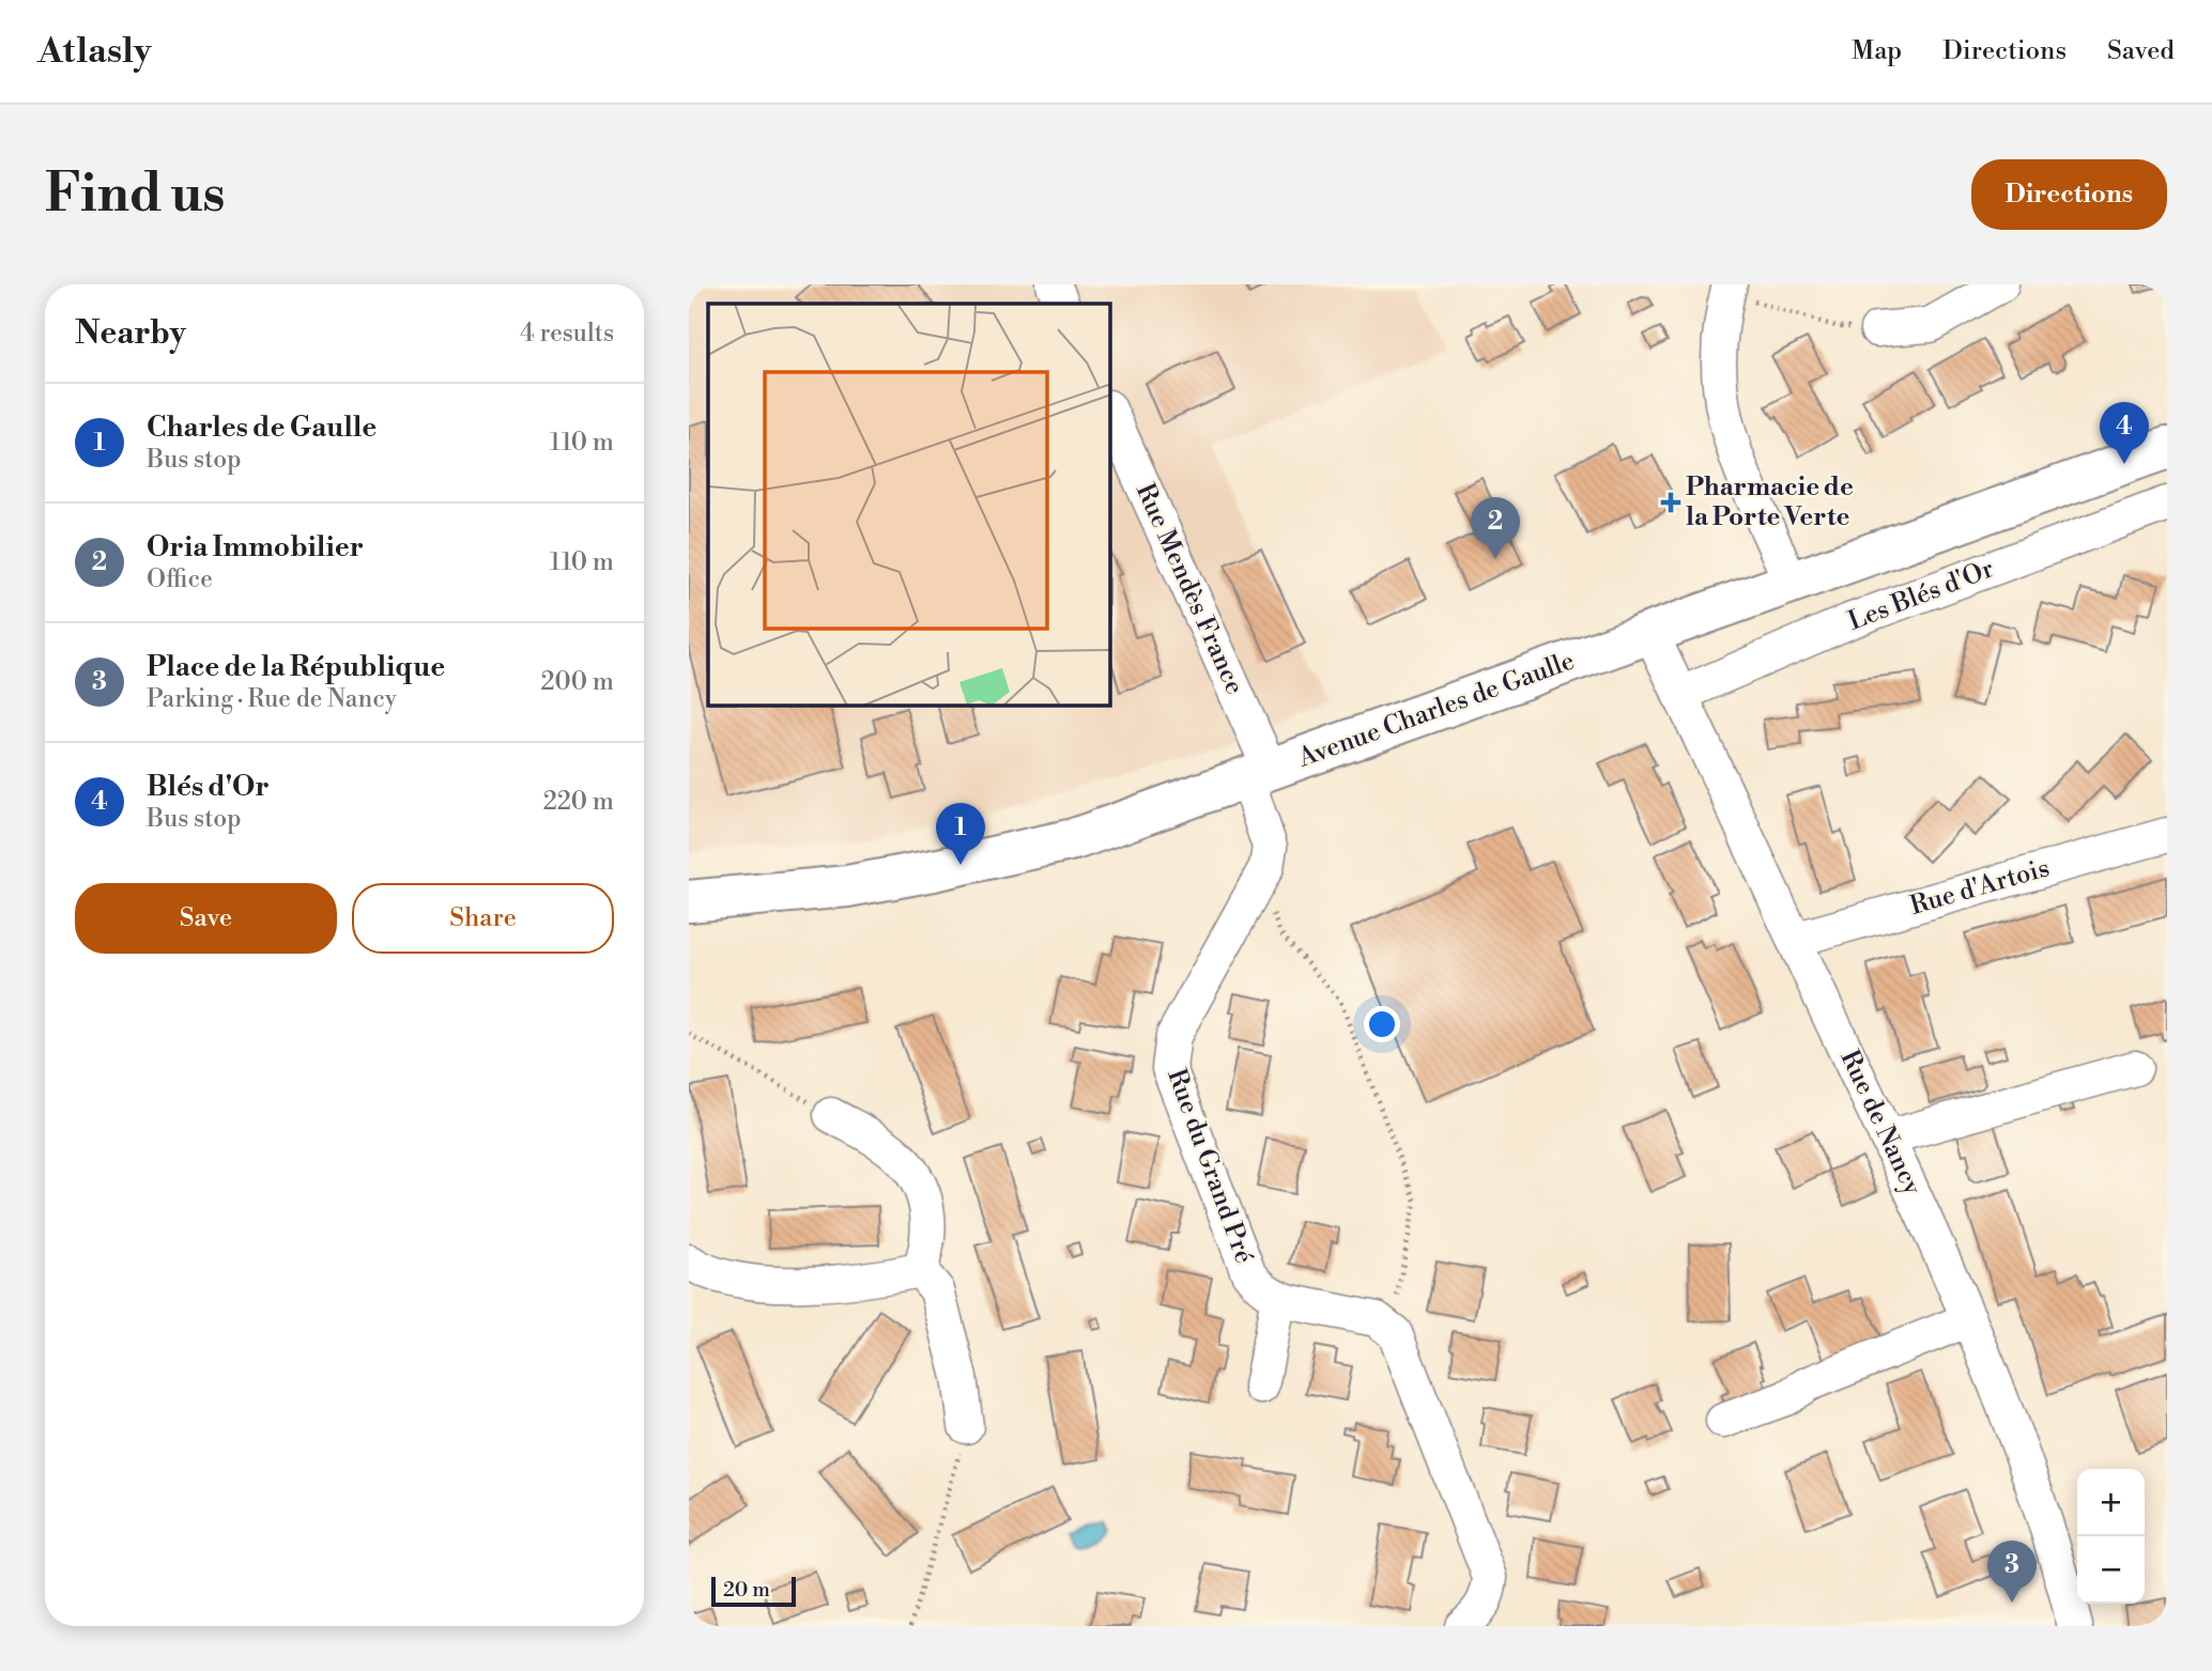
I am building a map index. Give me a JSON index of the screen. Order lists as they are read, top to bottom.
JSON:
{
  "streets": {
    "main road": ["Avenue Charles de Gaulle"],
    "street": [
      "Rue Mendès France",
      "Les Blés d'Or",
      "Rue d'Artois",
      "Rue de Nancy",
      "Rue du Grand Pré"
    ]
  },
  "crossings": [
    ["Rue Mendès France", "Avenue Charles de Gaulle"],
    ["Rue Mendès France", "Rue du Grand Pré"],
    ["Les Blés d'Or", "Rue de Nancy"],
    ["Avenue Charles de Gaulle", "Rue de Nancy"],
    ["Avenue Charles de Gaulle", "Rue du Grand Pré"],
    ["Rue d'Artois", "Rue de Nancy"]
  ],
  "places": {
    "health": ["Pharmacie de la Porte Verte"]
  },
  "scale_bar": "20 m",
  "page": {
    "header": "Atlasly",
    "nav": ["Map", "Directions", "Saved"],
    "buttons": [
      "Directions",
      ["Save", "Share"]
    ],
    "title": "Find us",
    "heading": ["Nearby", "4 results"],
    "list": [
      {
        "mark": "1",
        "name": "Charles de Gaulle",
        "note": "Bus stop",
        "value": "110 m"
      },
      {
        "mark": "2",
        "name": "Oria Immobilier",
        "note": "Office",
        "value": "110 m"
      },
      {
        "mark": "3",
        "name": "Place de la République",
        "note": "Parking · Rue de Nancy",
        "value": "200 m"
      },
      {
        "mark": "4",
        "name": "Blés d'Or",
        "note": "Bus stop",
        "value": "220 m"
      }
    ],
    "pins": [
      "4",
      "2",
      "1",
      "3"
    ],
    "map_buttons": ["+", "−"],
    "scale": "20 m"
  }
}
